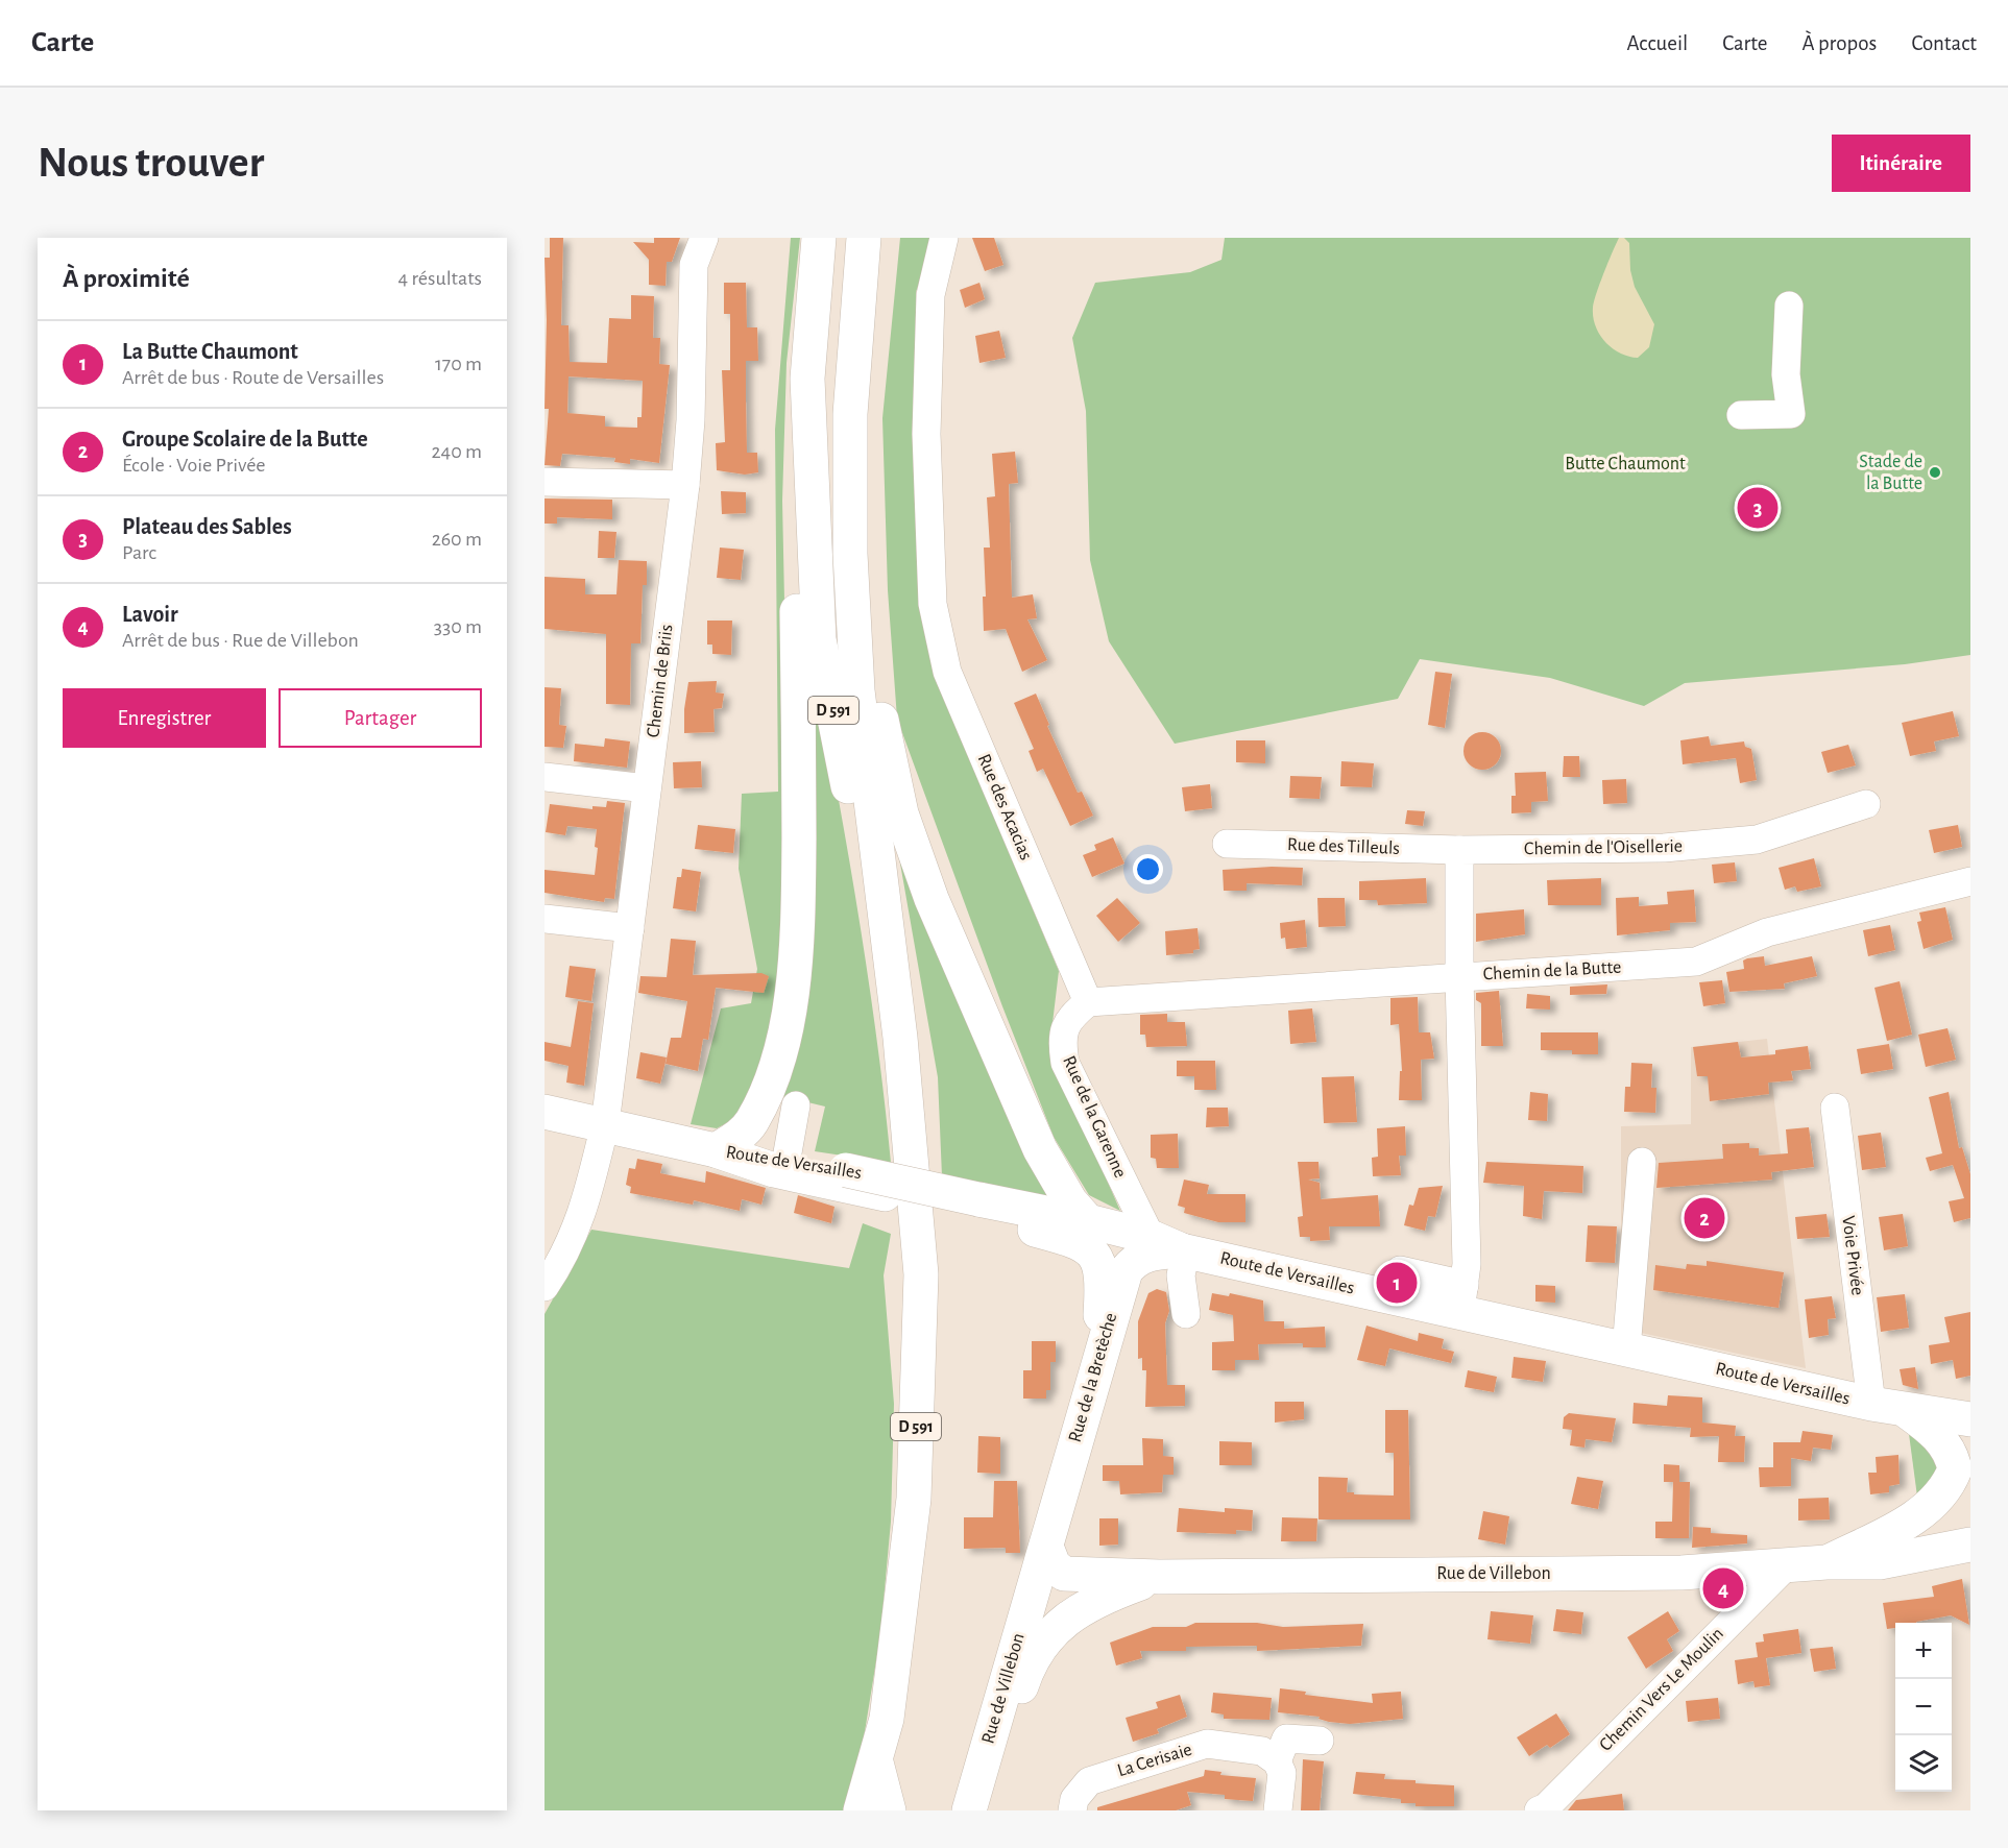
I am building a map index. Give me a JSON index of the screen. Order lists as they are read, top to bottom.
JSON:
{
  "streets": {
    "main road": [
      "D 591",
      "Route de Versailles",
      "Rue de la Bretèche",
      "Rue de Villebon"
    ],
    "street": [
      "Chemin de Briis",
      "Rue des Acacias",
      "Rue des Tilleuls",
      "Chemin de l'Oisellerie",
      "Chemin de la Butte",
      "Rue de la Garenne",
      "Voie Privée",
      "Chemin Vers Le Moulin",
      "La Cerisaie"
    ]
  },
  "crossings": [
    ["Chemin de Briis", "Route de Versailles"],
    ["Rue des Acacias", "Rue de la Garenne"],
    ["Rue des Tilleuls", "Chemin de l'Oisellerie"],
    ["Chemin de la Butte", "Route de Versailles"],
    ["Rue de la Garenne", "Route de Versailles"],
    ["Route de Versailles", "Voie Privée"],
    ["Route de Versailles", "Rue de la Bretèche"],
    ["Rue de la Bretèche", "Rue de Villebon"],
    ["Rue de Villebon", "Chemin Vers Le Moulin"]
  ],
  "parks": ["Butte Chaumont"],
  "places": ["Stade de la Butte"],
  "page": {
    "header": "Carte",
    "nav": [
      "Accueil",
      "Carte",
      "À propos",
      "Contact"
    ],
    "buttons": [
      "Itinéraire",
      ["Enregistrer", "Partager"]
    ],
    "title": "Nous trouver",
    "heading": ["À proximité", "4 résultats"],
    "list": [
      {
        "mark": "1",
        "name": "La Butte Chaumont",
        "note": "Arrêt de bus · Route de Versailles",
        "value": "170 m"
      },
      {
        "mark": "2",
        "name": "Groupe Scolaire de la Butte",
        "note": "École · Voie Privée",
        "value": "240 m"
      },
      {
        "mark": "3",
        "name": "Plateau des Sables",
        "note": "Parc",
        "value": "260 m"
      },
      {
        "mark": "4",
        "name": "Lavoir",
        "note": "Arrêt de bus · Rue de Villebon",
        "value": "330 m"
      }
    ],
    "pins": [
      "3",
      "2",
      "1",
      "4"
    ],
    "map_buttons": ["+", "−"]
  }
}
